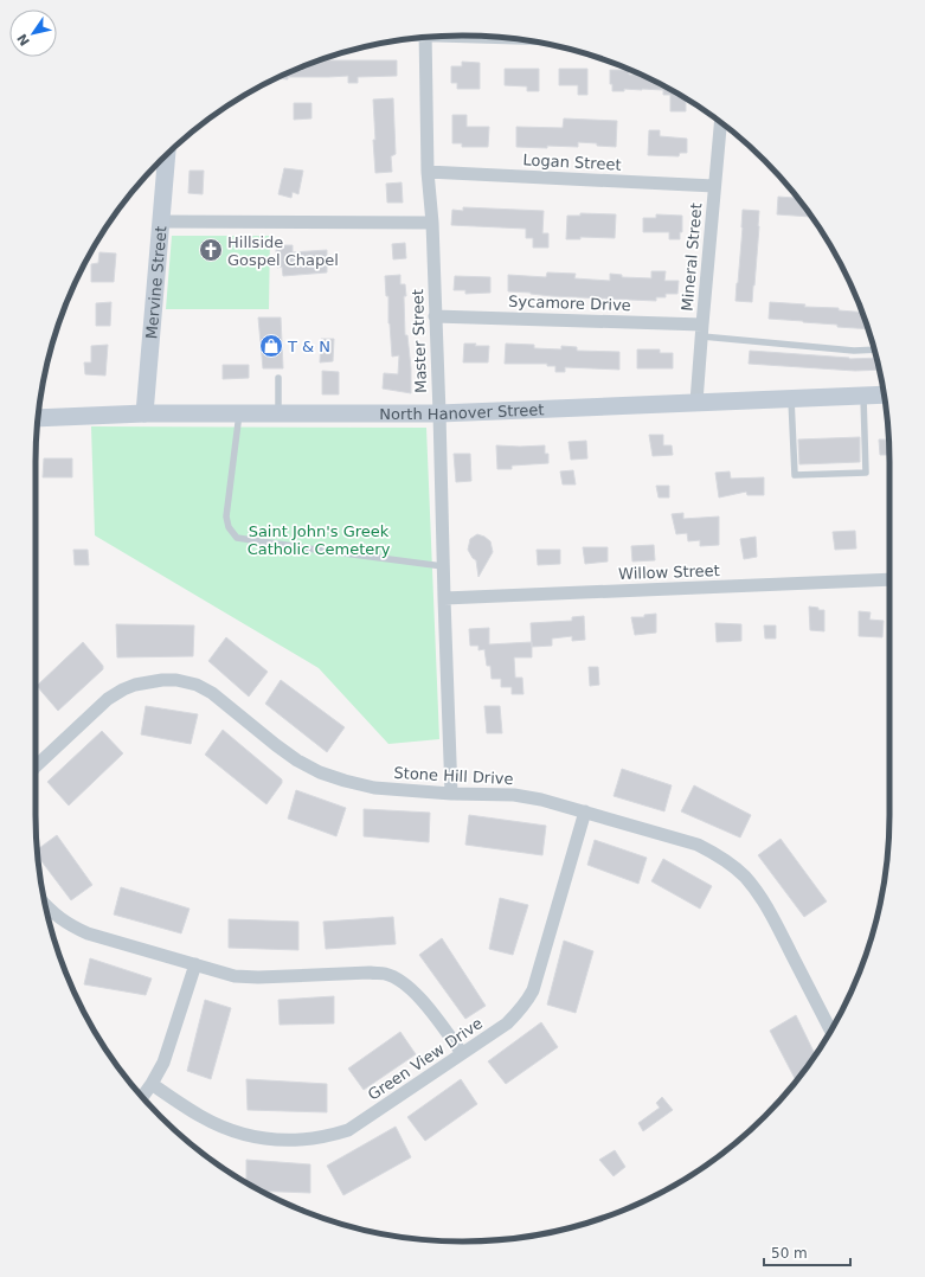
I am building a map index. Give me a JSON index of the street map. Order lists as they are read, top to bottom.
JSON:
{
  "streets": {
    "street": [
      "Logan Street",
      "Mineral Street",
      "Mervine Street",
      "Sycamore Drive",
      "Master Street",
      "North Hanover Street",
      "Willow Street",
      "Stone Hill Drive",
      "Green View Drive"
    ]
  },
  "crossings": [
    ["Logan Street", "Mineral Street"],
    ["Logan Street", "Master Street"],
    ["Mineral Street", "Sycamore Drive"],
    ["Mineral Street", "North Hanover Street"],
    ["Mervine Street", "North Hanover Street"],
    ["Sycamore Drive", "Master Street"],
    ["Master Street", "North Hanover Street"],
    ["Master Street", "Willow Street"],
    ["Master Street", "Stone Hill Drive"],
    ["Stone Hill Drive", "Green View Drive"]
  ],
  "parks": ["Saint John's Greek Catholic Cemetery"],
  "places": {
    "church": ["Hillside Gospel Chapel"],
    "shop": ["T & N"]
  },
  "scale_bar": "50 m",
  "north": "bottom left"
}
